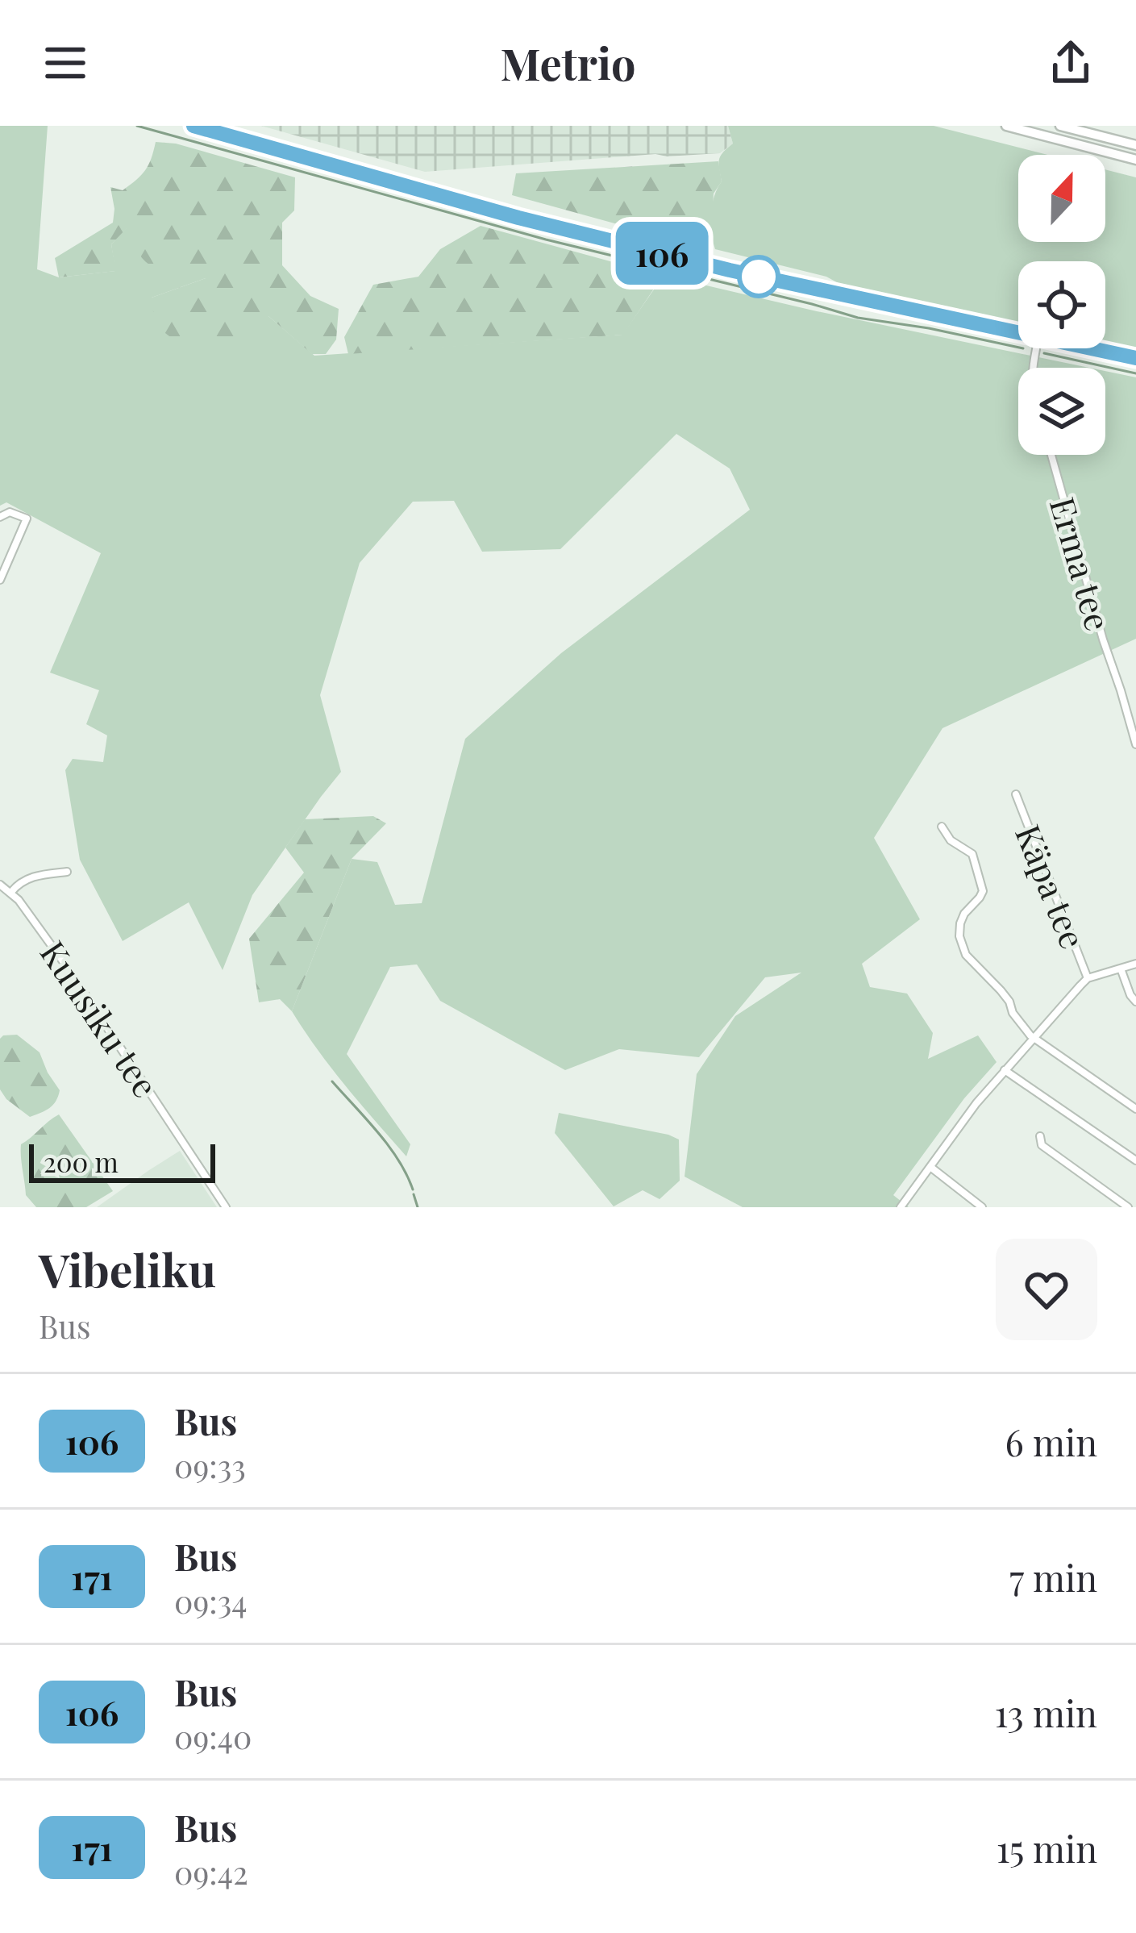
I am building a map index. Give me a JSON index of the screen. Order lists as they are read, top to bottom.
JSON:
{
  "streets": {
    "street": ["Erma tee", "Käpa tee", "Kuusiku tee"]
  },
  "lines": ["bus line 106"],
  "scale_bar": "200 m",
  "north": "top",
  "page": {
    "header": "Metrio",
    "on_map": "106",
    "scale": "200 m",
    "heading": ["Vibeliku", "Bus"],
    "list": [
      {
        "mark": "106",
        "name": "Bus",
        "note": "09:33",
        "value": "6 min"
      },
      {
        "mark": "171",
        "name": "Bus",
        "note": "09:34",
        "value": "7 min"
      },
      {
        "mark": "106",
        "name": "Bus",
        "note": "09:40",
        "value": "13 min"
      },
      {
        "mark": "171",
        "name": "Bus",
        "note": "09:42",
        "value": "15 min"
      }
    ]
  }
}
